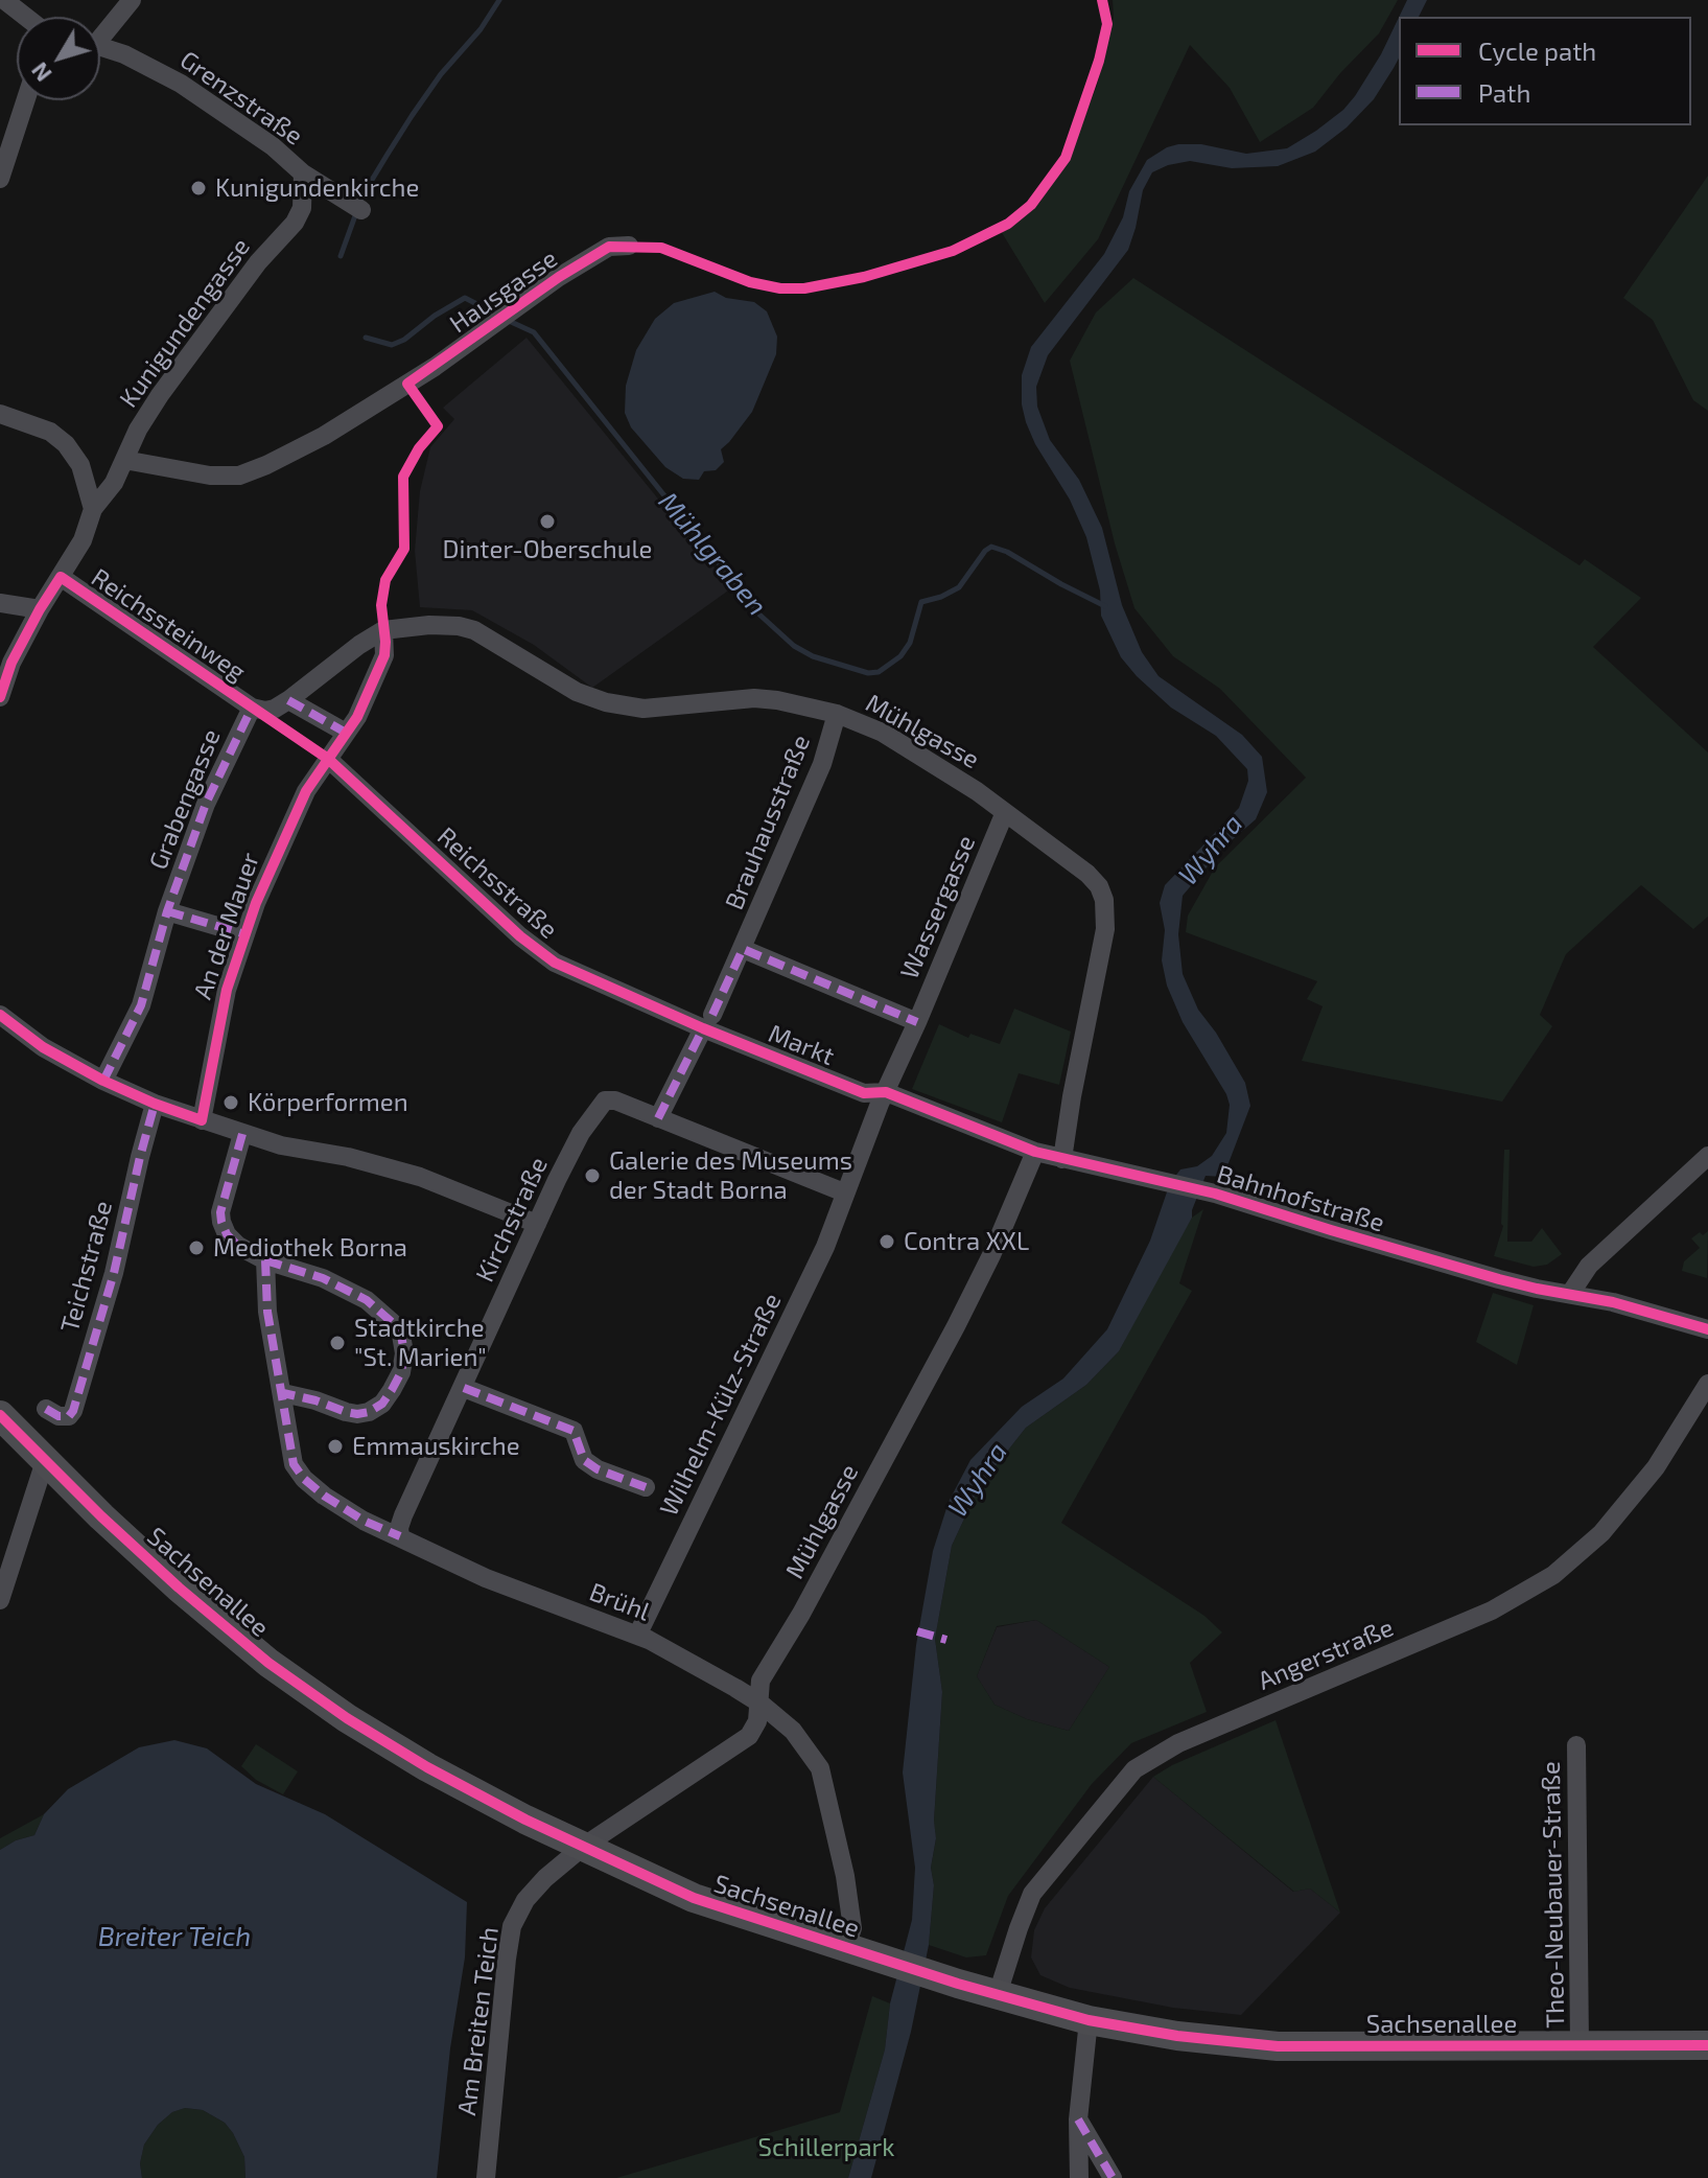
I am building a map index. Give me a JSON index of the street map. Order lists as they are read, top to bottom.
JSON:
{
  "streets": {
    "main road": ["Sachsenallee"],
    "street": [
      "Grenzstraße",
      "Hausgasse",
      "Kunigundengasse",
      "Reichssteinweg",
      "Mühlgasse",
      "Grabengasse",
      "Brauhausstraße",
      "Reichsstraße",
      "Wassergasse",
      "An der Mauer",
      "Markt",
      "Bahnhofstraße",
      "Kirchstraße",
      "Teichstraße",
      "Wilhelm-Külz-Straße",
      "Brühl",
      "Angerstraße",
      "Theo-Neubauer-Straße",
      "Am Breiten Teich"
    ]
  },
  "crossings": [
    ["Grenzstraße", "Kunigundengasse"],
    ["Hausgasse", "Kunigundengasse"],
    ["Kunigundengasse", "Reichssteinweg"],
    ["Reichssteinweg", "Grabengasse"],
    ["Mühlgasse", "Brauhausstraße"],
    ["Mühlgasse", "Wassergasse"],
    ["Mühlgasse", "An der Mauer"],
    ["Mühlgasse", "Bahnhofstraße"],
    ["Mühlgasse", "Sachsenallee"],
    ["Mühlgasse", "Brühl"],
    ["Mühlgasse", "Am Breiten Teich"],
    ["Grabengasse", "An der Mauer"],
    ["Reichsstraße", "An der Mauer"],
    ["Reichsstraße", "Markt"],
    ["Markt", "Bahnhofstraße"],
    ["Kirchstraße", "Brühl"],
    ["Wilhelm-Külz-Straße", "Brühl"],
    ["Sachsenallee", "Brühl"],
    ["Sachsenallee", "Angerstraße"],
    ["Sachsenallee", "Theo-Neubauer-Straße"],
    ["Sachsenallee", "Am Breiten Teich"]
  ],
  "water": ["Mühlgraben", "Wyhra", "Breiter Teich"],
  "parks": ["Schillerpark"],
  "places": [
    "Kunigundenkirche",
    "Dinter-Oberschule",
    "Körperformen",
    "Galerie des Museums der Stadt Borna",
    "Contra XXL",
    "Mediothek Borna",
    "Stadtkirche \"St. Marien\"",
    "Emmauskirche"
  ],
  "legend": ["Cycle path", "Path"],
  "north": "bottom left"
}
